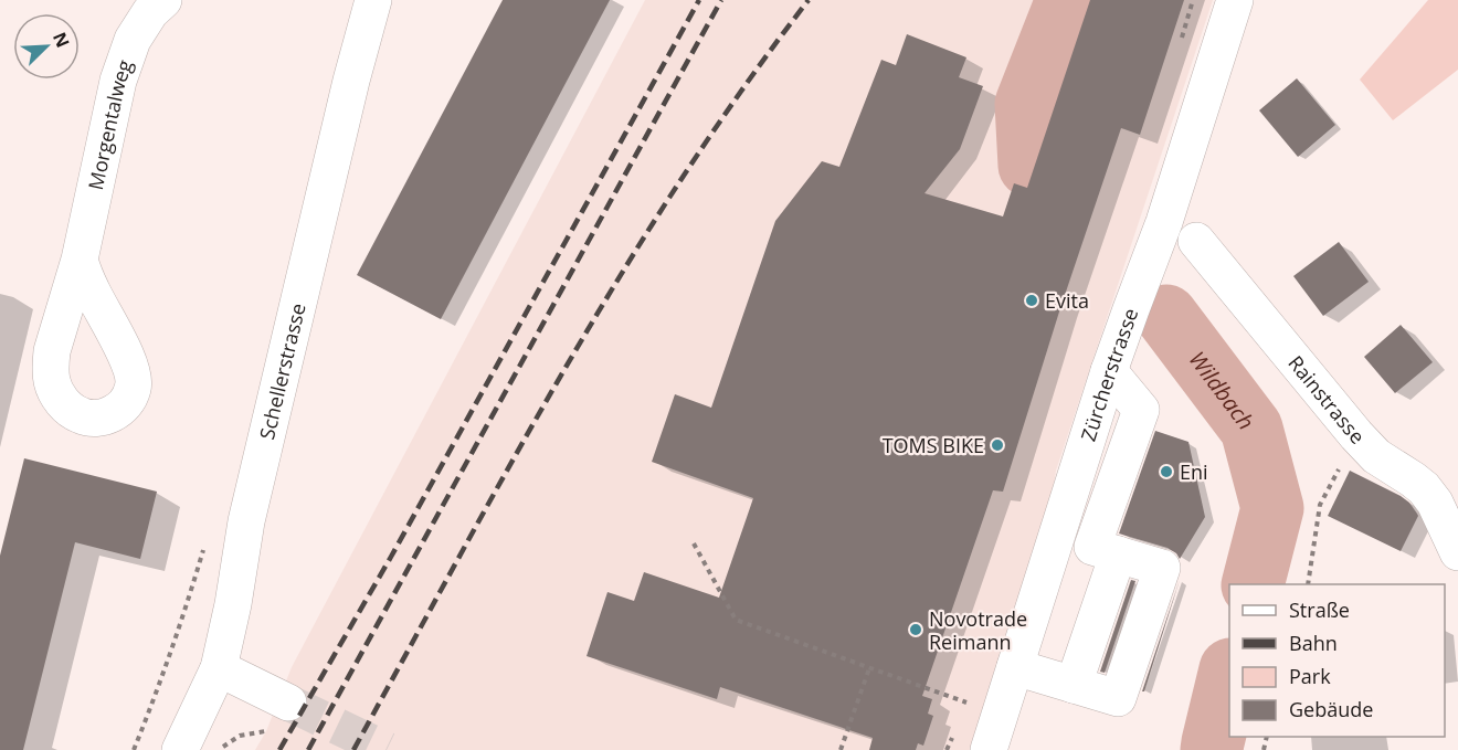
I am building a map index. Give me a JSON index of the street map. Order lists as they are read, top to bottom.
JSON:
{
  "streets": {
    "street": [
      "Morgentalweg",
      "Schellerstrasse",
      "Zürcherstrasse",
      "Rainstrasse"
    ]
  },
  "water": ["Wildbach"],
  "places": [
    "Evita",
    "TOMS BIKE",
    "Eni",
    "Novotrade Reimann"
  ],
  "legend": [
    "Straße",
    "Bahn",
    "Park",
    "Gebäude"
  ],
  "north": "top right"
}
